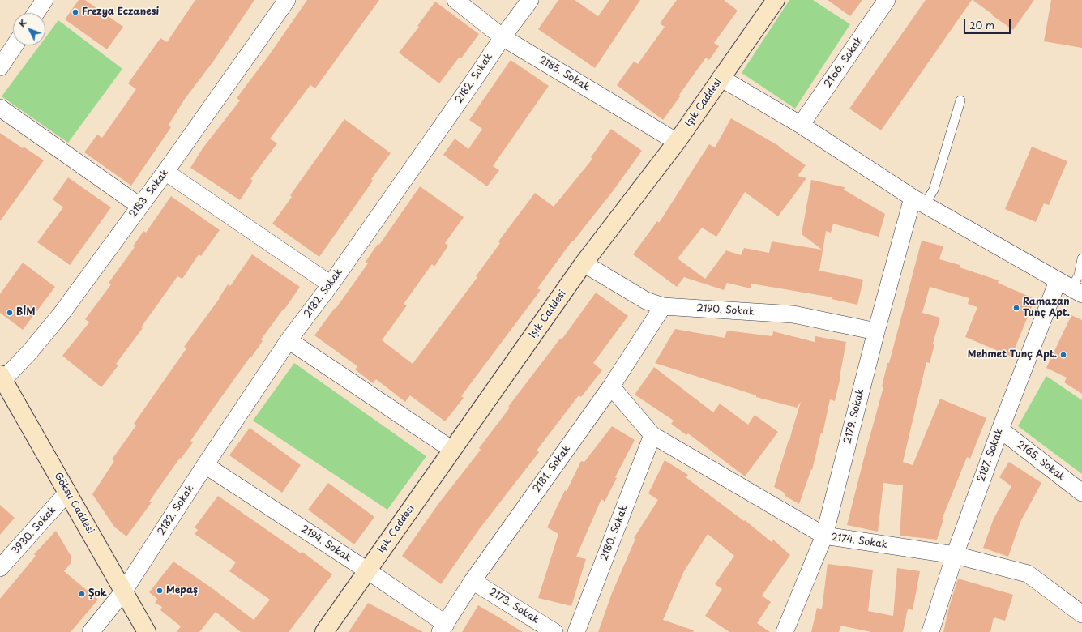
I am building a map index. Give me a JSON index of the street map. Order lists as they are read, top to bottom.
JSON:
{
  "streets": {
    "street": [
      "2166. Sokak",
      "2185. Sokak",
      "2182. Sokak",
      "Işık Caddesi",
      "2183. Sokak",
      "2190. Sokak",
      "2179. Sokak",
      "2187. Sokak",
      "2165. Sokak",
      "2181. Sokak",
      "Göksu Caddesi",
      "3930. Sokak",
      "2180. Sokak",
      "2174. Sokak",
      "2194. Sokak",
      "2173. Sokak"
    ]
  },
  "crossings": [
    ["2185. Sokak", "2182. Sokak"],
    ["2185. Sokak", "Işık Caddesi"],
    ["2182. Sokak", "Göksu Caddesi"],
    ["2182. Sokak", "2194. Sokak"],
    ["Işık Caddesi", "2190. Sokak"],
    ["Işık Caddesi", "2194. Sokak"],
    ["2183. Sokak", "Göksu Caddesi"],
    ["2190. Sokak", "2179. Sokak"],
    ["2190. Sokak", "2181. Sokak"],
    ["2179. Sokak", "2174. Sokak"],
    ["2187. Sokak", "2165. Sokak"],
    ["2187. Sokak", "2174. Sokak"],
    ["2181. Sokak", "2174. Sokak"],
    ["2181. Sokak", "2194. Sokak"],
    ["2181. Sokak", "2173. Sokak"],
    ["Göksu Caddesi", "3930. Sokak"],
    ["2180. Sokak", "2174. Sokak"]
  ],
  "places": [
    "Frezya Eczanesi",
    "Ramazan Tunç Apt.",
    "BİM",
    "Mehmet Tunç Apt.",
    "Mepaş",
    "Şok"
  ],
  "scale_bar": "20 m",
  "north": "top left"
}
